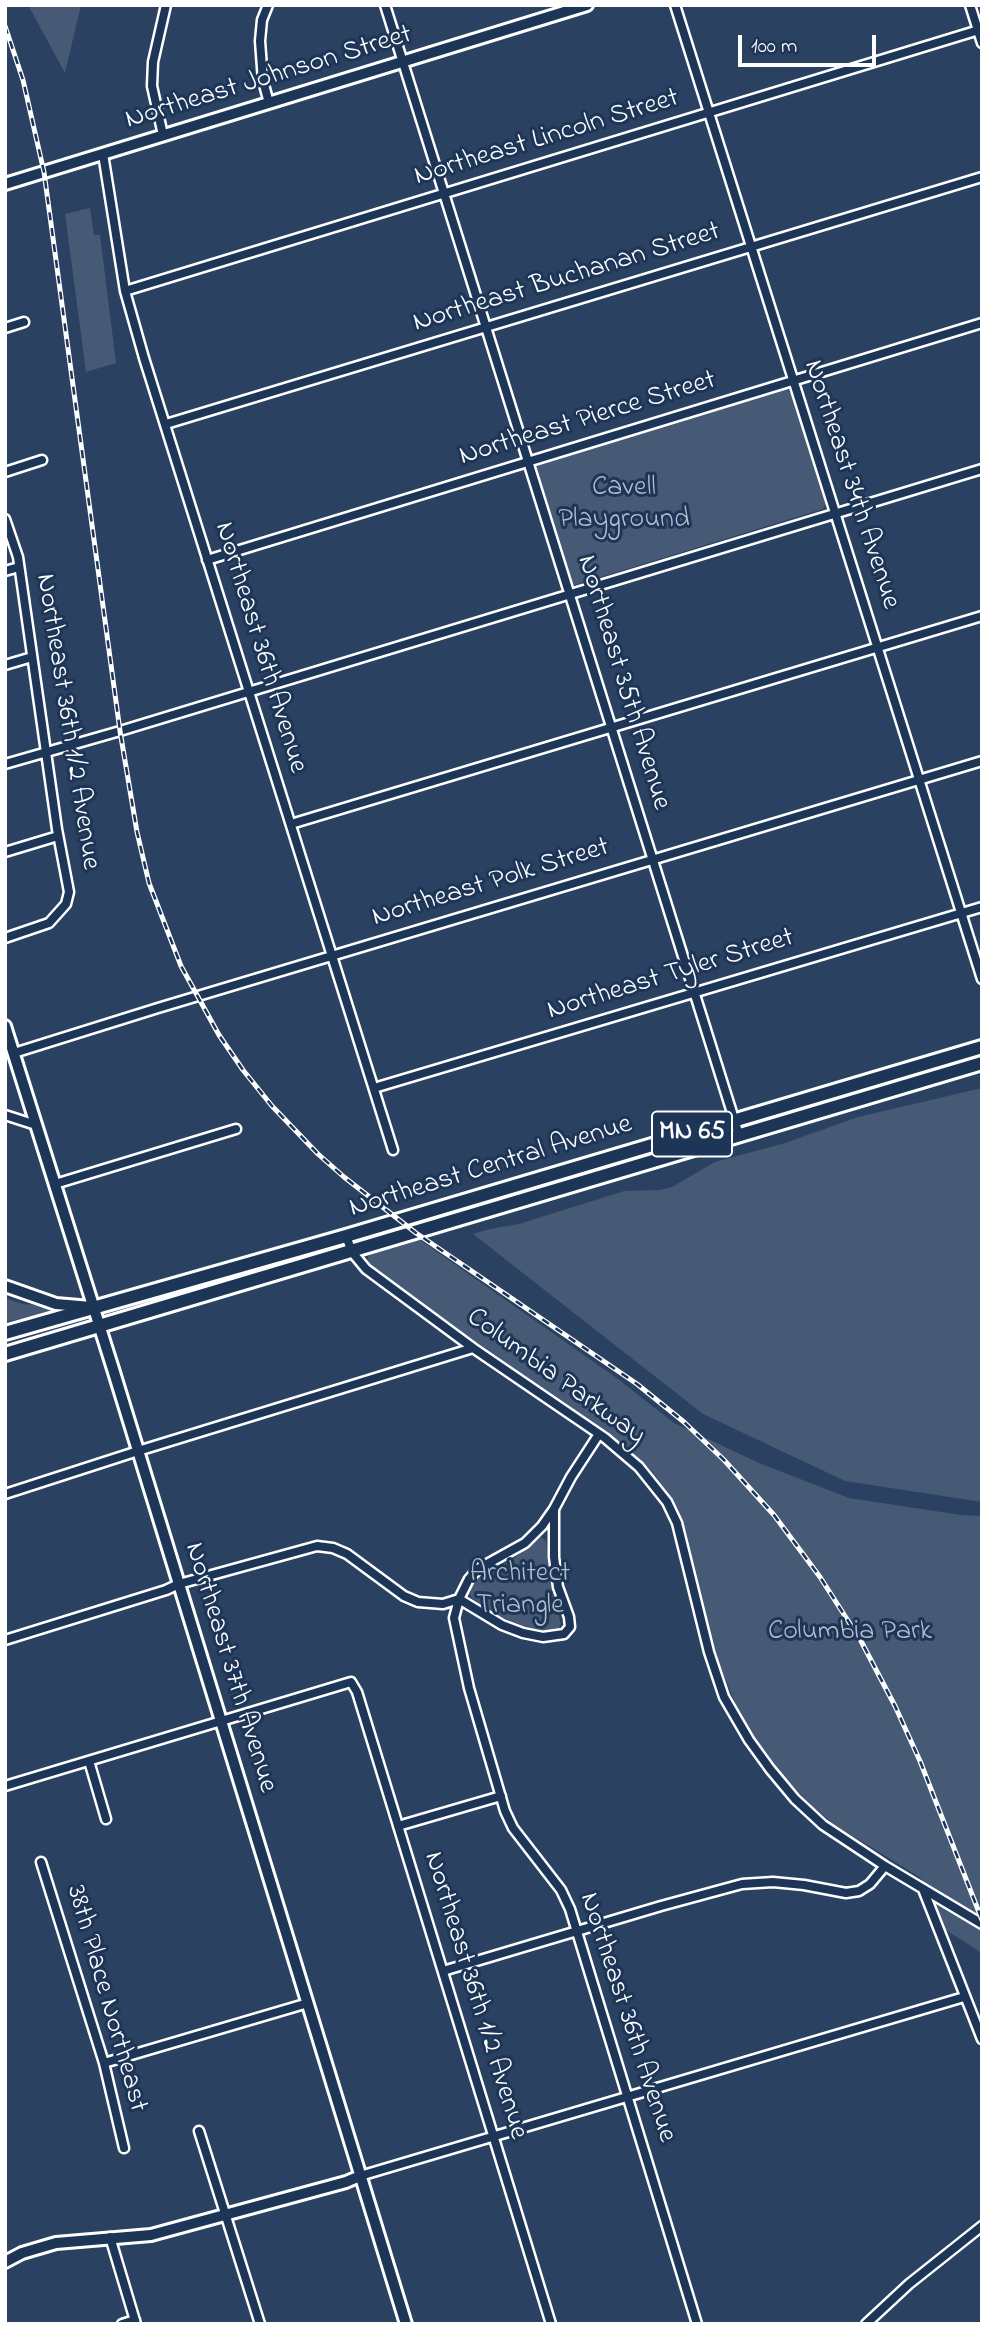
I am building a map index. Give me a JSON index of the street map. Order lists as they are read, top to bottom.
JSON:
{
  "streets": {
    "main road": ["MN 65", "Northeast Central Avenue"],
    "street": [
      "Northeast Johnson Street",
      "Northeast Lincoln Street",
      "Northeast Buchanan Street",
      "Northeast Pierce Street",
      "Northeast 34th Avenue",
      "Northeast 36th Avenue",
      "Northeast 35th Avenue",
      "Northeast 36th 1/2 Avenue",
      "Northeast Polk Street",
      "Northeast Tyler Street",
      "Columbia Parkway",
      "Northeast 37th Avenue",
      "38th Place Northeast"
    ]
  },
  "crossings": [
    ["Northeast Johnson Street", "Northeast 36th Avenue"],
    ["Northeast Johnson Street", "Northeast 35th Avenue"],
    ["Northeast Lincoln Street", "Northeast 34th Avenue"],
    ["Northeast Lincoln Street", "Northeast 36th Avenue"],
    ["Northeast Lincoln Street", "Northeast 35th Avenue"],
    ["Northeast Buchanan Street", "Northeast 34th Avenue"],
    ["Northeast Buchanan Street", "Northeast 36th Avenue"],
    ["Northeast Buchanan Street", "Northeast 35th Avenue"],
    ["Northeast Pierce Street", "Northeast 34th Avenue"],
    ["Northeast Pierce Street", "Northeast 36th Avenue"],
    ["Northeast Pierce Street", "Northeast 35th Avenue"],
    ["Northeast 34th Avenue", "Northeast Polk Street"],
    ["Northeast 34th Avenue", "Northeast Tyler Street"],
    ["Northeast 36th Avenue", "Northeast Polk Street"],
    ["Northeast 36th Avenue", "Northeast Tyler Street"],
    ["Northeast 35th Avenue", "Northeast Polk Street"],
    ["Northeast 35th Avenue", "Northeast Tyler Street"],
    ["Northeast 35th Avenue", "Northeast Central Avenue"],
    ["Northeast 36th 1/2 Avenue", "Northeast 37th Avenue"],
    ["Northeast Polk Street", "Northeast 37th Avenue"],
    ["MN 65", "Northeast Central Avenue"],
    ["MN 65", "Northeast 37th Avenue"],
    ["Northeast Central Avenue", "Columbia Parkway"],
    ["Northeast Central Avenue", "Northeast 37th Avenue"]
  ],
  "parks": ["Cavell Playground", "Architect Triangle", "Columbia Park"],
  "scale_bar": "100 m"
}
